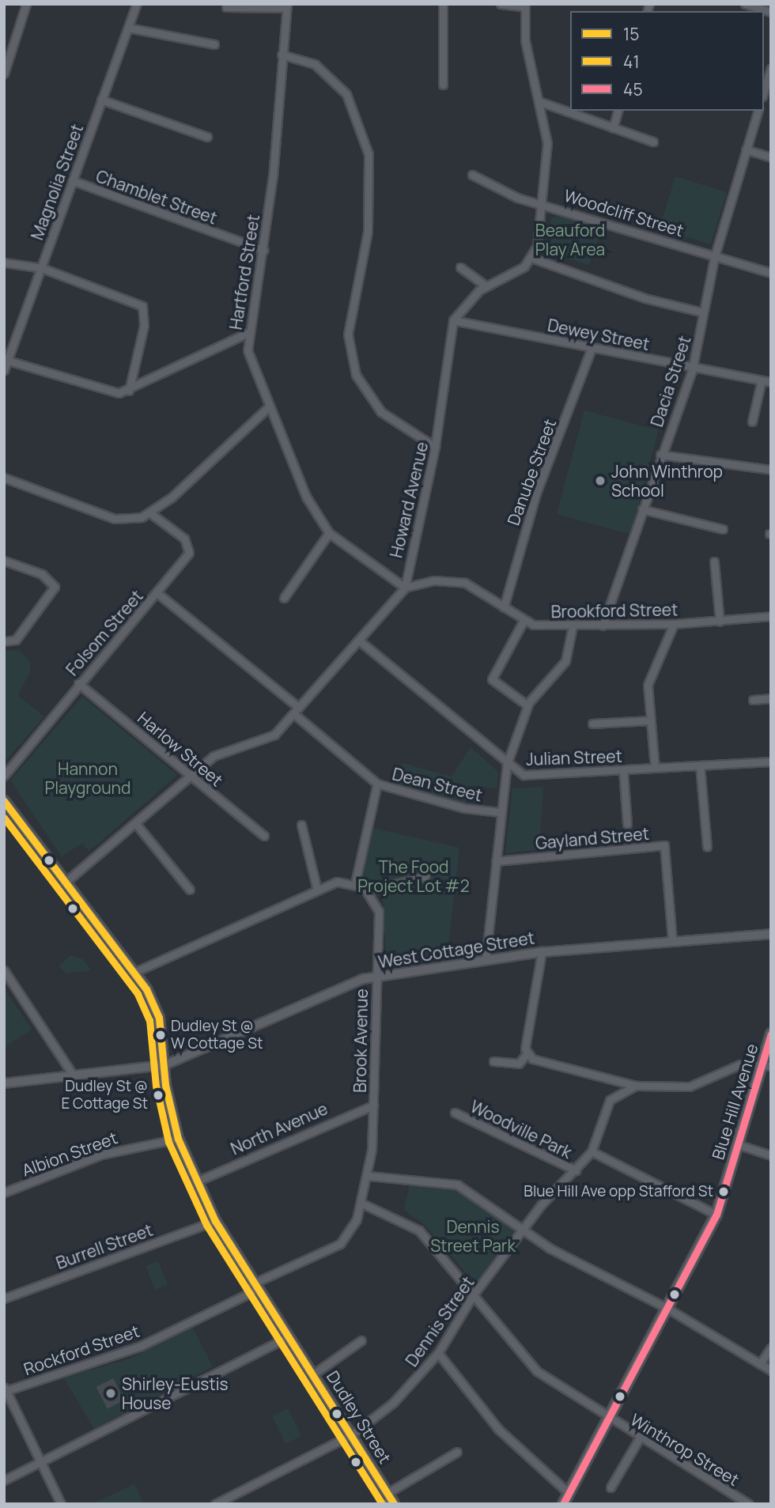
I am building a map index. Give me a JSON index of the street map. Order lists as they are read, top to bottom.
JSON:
{
  "streets": {
    "main road": ["Blue Hill Avenue", "Dudley Street"],
    "street": [
      "Magnolia Street",
      "Chamblet Street",
      "Woodcliff Street",
      "Hartford Street",
      "Dewey Street",
      "Dacia Street",
      "Danube Street",
      "Howard Avenue",
      "Brookford Street",
      "Folsom Street",
      "Harlow Street",
      "Julian Street",
      "Dean Street",
      "Gayland Street",
      "West Cottage Street",
      "Brook Avenue",
      "North Avenue",
      "Woodville Park",
      "Albion Street",
      "Burrell Street",
      "Dennis Street",
      "Rockford Street",
      "Winthrop Street"
    ]
  },
  "crossings": [
    ["Magnolia Street", "Chamblet Street"],
    ["Chamblet Street", "Hartford Street"],
    ["Woodcliff Street", "Dacia Street"],
    ["Hartford Street", "Howard Avenue"],
    ["Hartford Street", "Brookford Street"],
    ["Dewey Street", "Dacia Street"],
    ["Dewey Street", "Danube Street"],
    ["Dewey Street", "Howard Avenue"],
    ["Dacia Street", "Brookford Street"],
    ["Danube Street", "Brookford Street"],
    ["Howard Avenue", "Brookford Street"],
    ["Howard Avenue", "Harlow Street"],
    ["Howard Avenue", "Julian Street"],
    ["Howard Avenue", "Dean Street"],
    ["Howard Avenue", "Dudley Street"],
    ["Folsom Street", "Harlow Street"],
    ["Folsom Street", "Dean Street"],
    ["Gayland Street", "West Cottage Street"],
    ["West Cottage Street", "Brook Avenue"],
    ["West Cottage Street", "Dudley Street"],
    ["Brook Avenue", "North Avenue"],
    ["Brook Avenue", "Rockford Street"],
    ["Brook Avenue", "Dudley Street"],
    ["Brook Avenue", "Winthrop Street"],
    ["Blue Hill Avenue", "Winthrop Street"],
    ["North Avenue", "Dudley Street"],
    ["Woodville Park", "Dennis Street"],
    ["Albion Street", "Dudley Street"],
    ["Burrell Street", "Dudley Street"],
    ["Dennis Street", "Dudley Street"],
    ["Dennis Street", "Winthrop Street"],
    ["Rockford Street", "Dudley Street"]
  ],
  "parks": [
    "Beauford Play Area",
    "Hannon Playground",
    "The Food Project Lot #2",
    "Dennis Street Park"
  ],
  "places": [
    "John Winthrop School",
    "Dudley St @ W Cottage St",
    "Dudley St @ E Cottage St",
    "Blue Hill Ave opp Stafford St",
    "Shirley-Eustis House"
  ],
  "lines": ["transit line 15", "transit line 41", "transit line 45"],
  "legend": ["15", "41", "45"]
}
